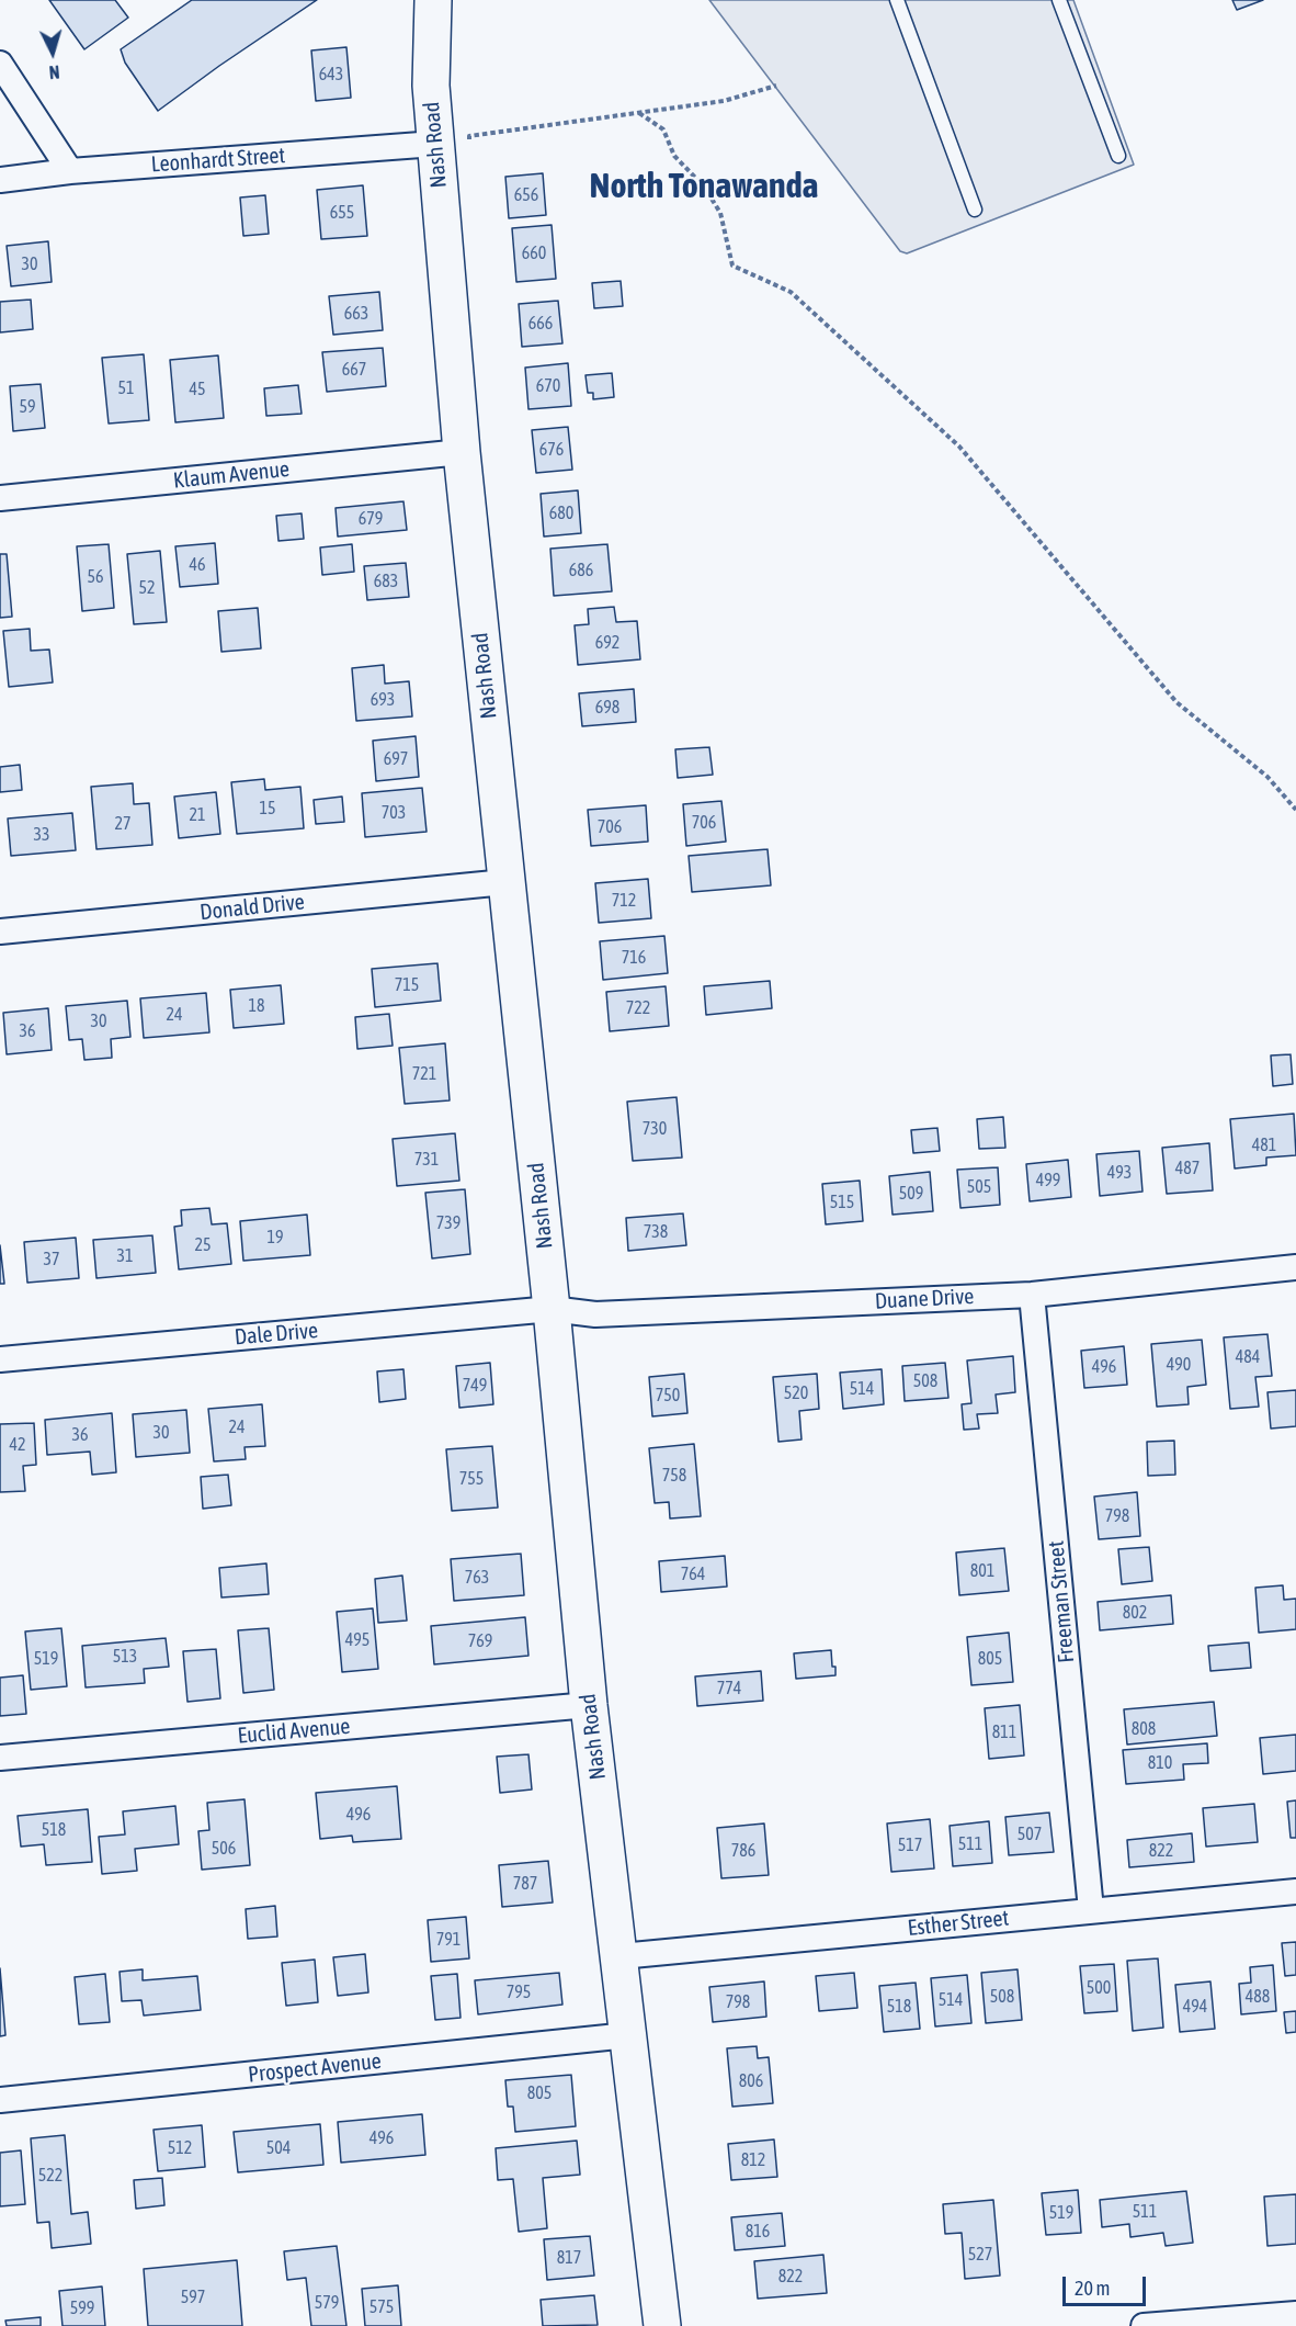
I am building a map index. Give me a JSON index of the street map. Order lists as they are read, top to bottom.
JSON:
{
  "streets": {
    "main road": ["Nash Road"],
    "street": [
      "Leonhardt Street",
      "Klaum Avenue",
      "Donald Drive",
      "Duane Drive",
      "Dale Drive",
      "Freeman Street",
      "Euclid Avenue",
      "Esther Street",
      "Prospect Avenue"
    ]
  },
  "crossings": [
    ["Nash Road", "Leonhardt Street"],
    ["Nash Road", "Klaum Avenue"],
    ["Nash Road", "Donald Drive"],
    ["Nash Road", "Duane Drive"],
    ["Nash Road", "Dale Drive"],
    ["Nash Road", "Euclid Avenue"],
    ["Nash Road", "Esther Street"],
    ["Nash Road", "Prospect Avenue"],
    ["Duane Drive", "Dale Drive"],
    ["Duane Drive", "Freeman Street"],
    ["Freeman Street", "Esther Street"]
  ],
  "districts": ["North Tonawanda"],
  "house_numbers": [
    "643",
    "656",
    "655",
    "660",
    "30",
    "663",
    "666",
    "667",
    "670",
    "51",
    "45",
    "59",
    "676",
    "680",
    "679",
    "46",
    "686",
    "56",
    "683",
    "52",
    "692",
    "693",
    "698",
    "697",
    "15",
    "703",
    "21",
    "706",
    "27",
    "706",
    "33",
    "712",
    "716",
    "715",
    "18",
    "722",
    "24",
    "30",
    "36",
    "721",
    "730",
    "481",
    "731",
    "487",
    "493",
    "499",
    "505",
    "509",
    "515",
    "739",
    "738",
    "19",
    "25",
    "31",
    "37",
    "484",
    "490",
    "496",
    "508",
    "749",
    "514",
    "520",
    "750",
    "24",
    "30",
    "36",
    "42",
    "758",
    "755",
    "798",
    "801",
    "764",
    "763",
    "802",
    "495",
    "769",
    "513",
    "519",
    "805",
    "774",
    "808",
    "811",
    "810",
    "496",
    "518",
    "507",
    "511",
    "517",
    "506",
    "786",
    "822",
    "787",
    "791",
    "500",
    "795",
    "508",
    "488",
    "514",
    "798",
    "518",
    "494",
    "806",
    "805",
    "496",
    "512",
    "504",
    "812",
    "522",
    "511",
    "519",
    "816",
    "527",
    "817",
    "822",
    "597",
    "579",
    "575",
    "599"
  ],
  "scale_bar": "20 m",
  "north": "bottom"
}
